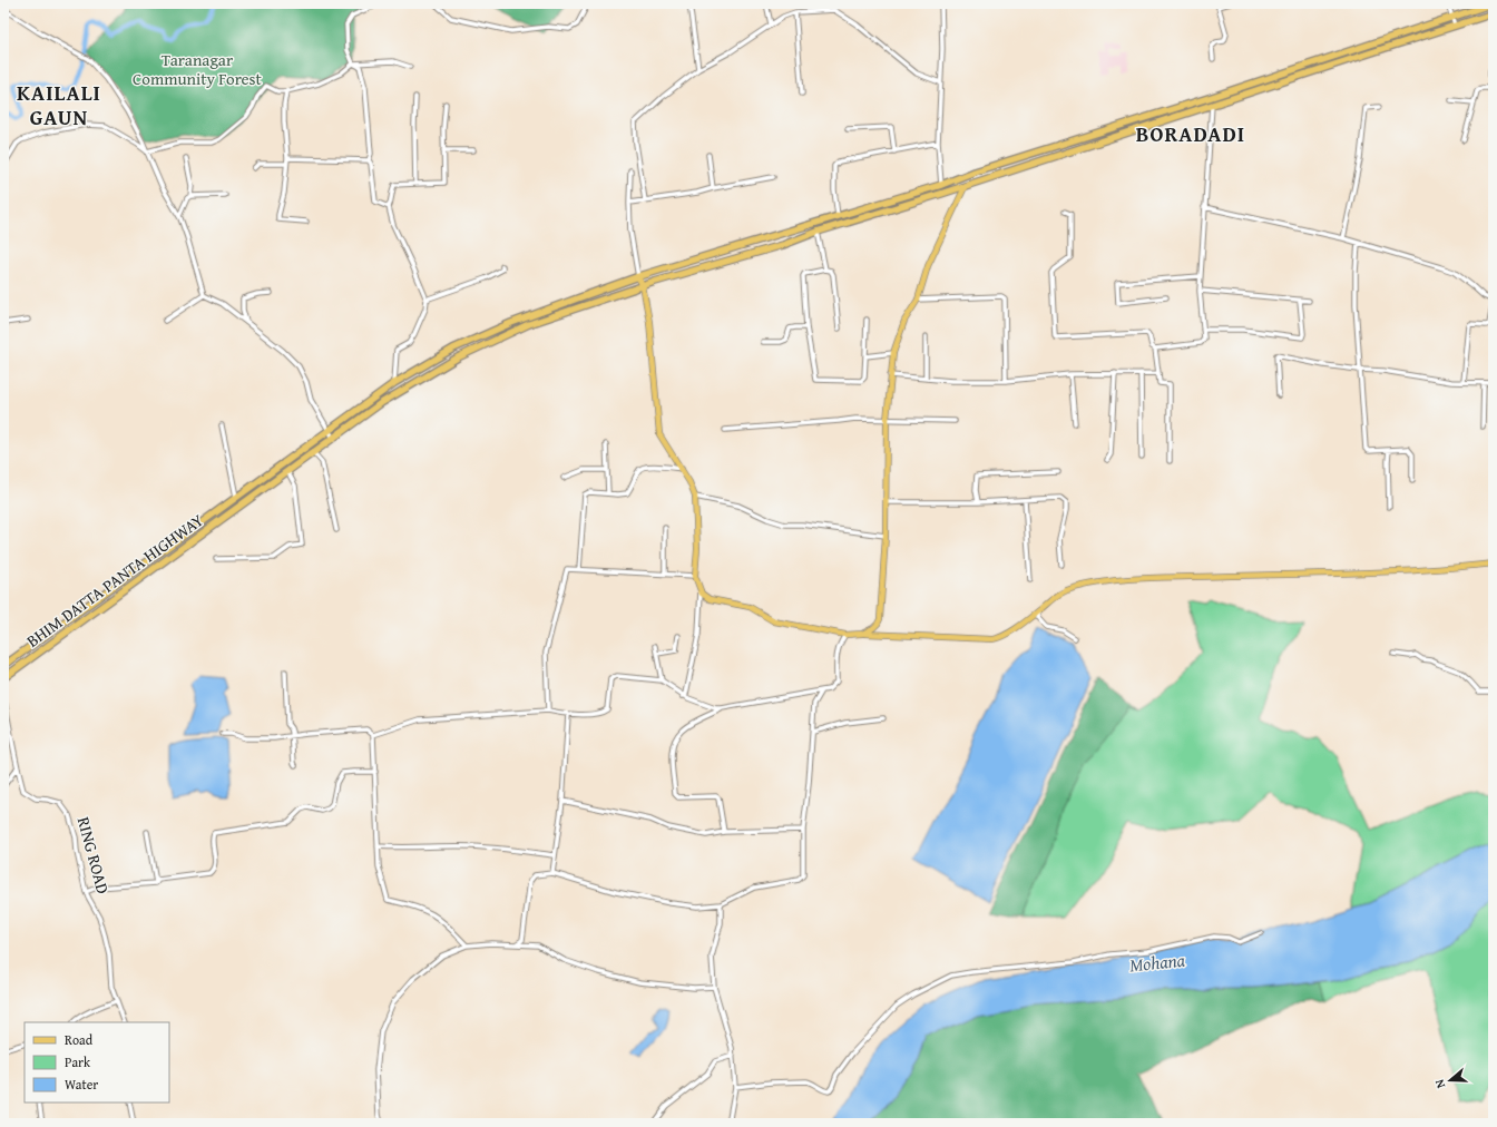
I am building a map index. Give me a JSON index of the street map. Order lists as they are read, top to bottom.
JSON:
{
  "streets": {
    "highway": ["BHIM DATTA PANTA HIGHWAY"],
    "street": ["RING ROAD"]
  },
  "districts": ["KAILALI GAUN", "BORADADI"],
  "water": ["Mohana"],
  "parks": ["Taranagar Community Forest"],
  "legend": ["Road", "Park", "Water"],
  "north": "left"
}
